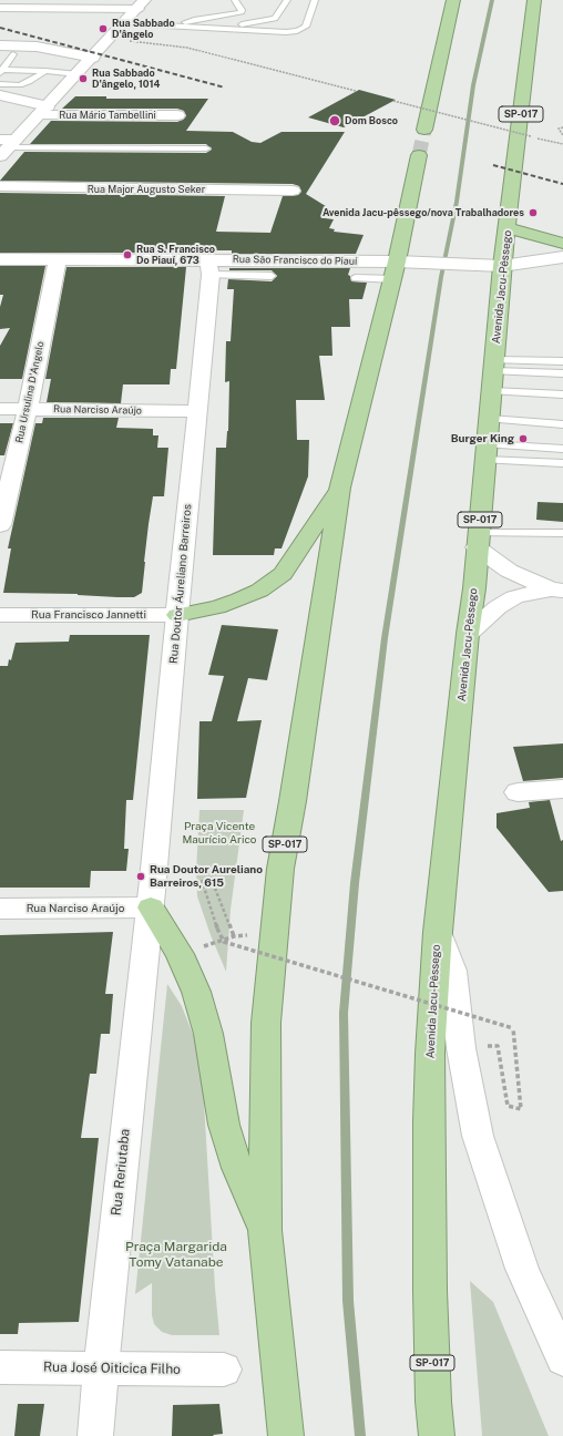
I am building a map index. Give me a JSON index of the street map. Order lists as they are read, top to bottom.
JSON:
{
  "streets": {
    "highway": ["SP-017", "Avenida Jacu-Pêssego"],
    "street": [
      "Rua Mário Tambellini",
      "Rua Major Augusto Seker",
      "Rua São Francisco do Piauí",
      "Rua Ursulina D'Angelo",
      "Rua Narciso Araújo",
      "Rua Doutor Áureliano Barreiros",
      "Rua Francisco Jannetti",
      "Rua Reriutaba",
      "Rua José Oiticica Filho"
    ]
  },
  "crossings": [
    ["SP-017", "Rua São Francisco do Piauí"],
    ["Rua São Francisco do Piauí", "Avenida Jacu-Pêssego"],
    ["Rua São Francisco do Piauí", "Rua Ursulina D'Angelo"],
    ["Rua São Francisco do Piauí", "Rua Doutor Áureliano Barreiros"],
    ["Rua Ursulina D'Angelo", "Rua Narciso Araújo"],
    ["Rua Narciso Araújo", "Rua Doutor Áureliano Barreiros"],
    ["Rua Narciso Araújo", "Rua Reriutaba"],
    ["Rua Doutor Áureliano Barreiros", "Rua Francisco Jannetti"],
    ["Rua Doutor Áureliano Barreiros", "Rua Reriutaba"],
    ["Rua Reriutaba", "Rua José Oiticica Filho"]
  ],
  "parks": ["Praça Vicente Maurício Arico", "Praça Margarida Tomy Vatanabe"],
  "places": [
    "Rua Sabbado D'ângelo",
    "Rua Sabbado D'ângelo, 1014",
    "Dom Bosco",
    "Avenida Jacu-pêssego/nova Trabalhadores",
    "Rua S. Francisco Do Piauí, 673",
    "Burger King",
    "Rua Doutor Aureliano Barreiros, 615"
  ]
}
